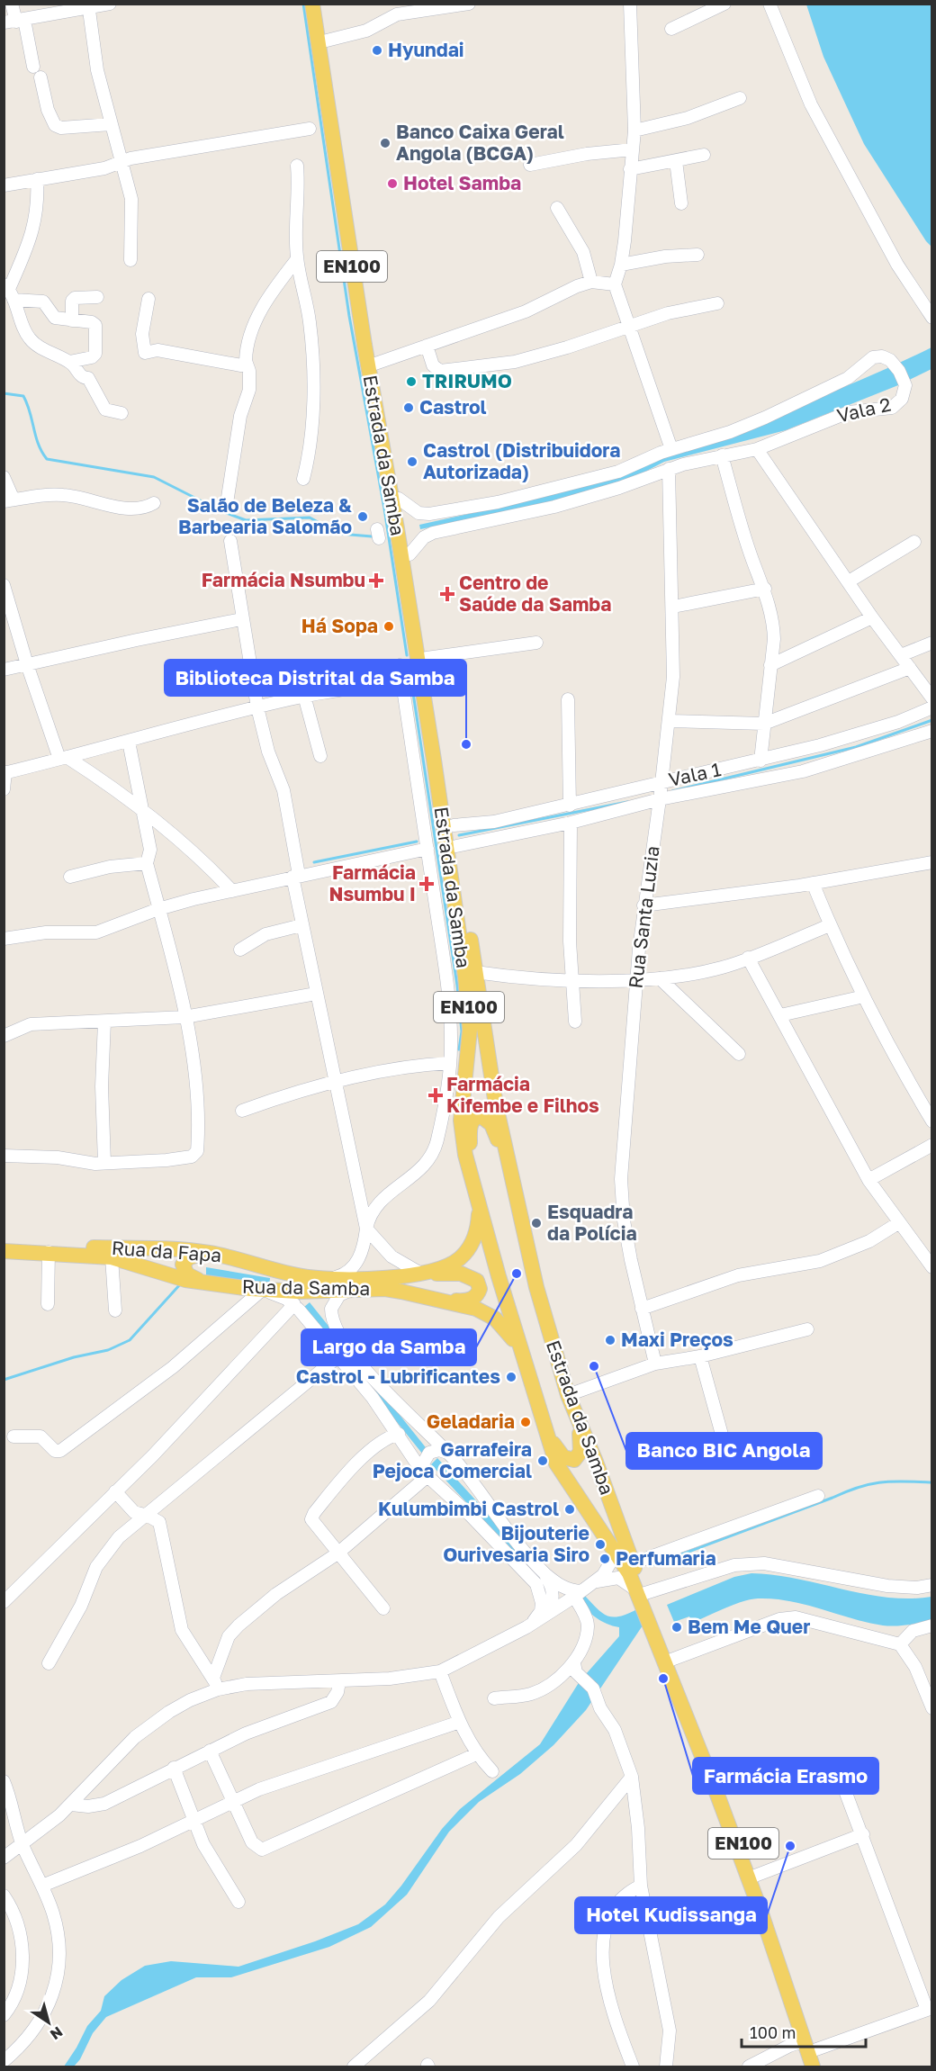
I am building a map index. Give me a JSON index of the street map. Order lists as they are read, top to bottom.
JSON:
{
  "streets": {
    "main road": [
      "EN100",
      "Estrada da Samba",
      "Rua da Fapa",
      "Rua da Samba"
    ],
    "street": ["Vala 2", "Vala 1", "Rua Santa Luzia"]
  },
  "crossings": [
    ["Vala 2", "Estrada da Samba"],
    ["Vala 2", "Rua Santa Luzia"],
    ["Estrada da Samba", "Vala 1"],
    ["Estrada da Samba", "Rua da Fapa"],
    ["Estrada da Samba", "Rua da Samba"],
    ["Vala 1", "Rua Santa Luzia"]
  ],
  "places": {
    "other": [
      "Hyundai",
      "Banco Caixa Geral Angola (BCGA)",
      "Hotel Samba",
      "TRIRUMO",
      "Castrol",
      "Castrol (Distribuidora Autorizada)",
      "Salão de Beleza & Barbearia Salomão",
      "Há Sopa",
      "Biblioteca Distrital da Samba",
      "Esquadra da Polícia",
      "Largo da Samba",
      "Maxi Preços",
      "Banco BIC Angola",
      "Castrol - Lubrificantes",
      "Geladaria",
      "Garrafeira Pejoca Comercial",
      "Kulumbimbi Castrol",
      "Bijouterie Ourivesaria Siro",
      "Perfumaria",
      "Bem Me Quer",
      "Farmácia Erasmo",
      "Hotel Kudissanga"
    ],
    "health": [
      "Farmácia Nsumbu",
      "Centro de Saúde da Samba",
      "Farmácia Nsumbu I",
      "Farmácia Kifembe e Filhos"
    ]
  },
  "scale_bar": "100 m",
  "north": "bottom right"
}
